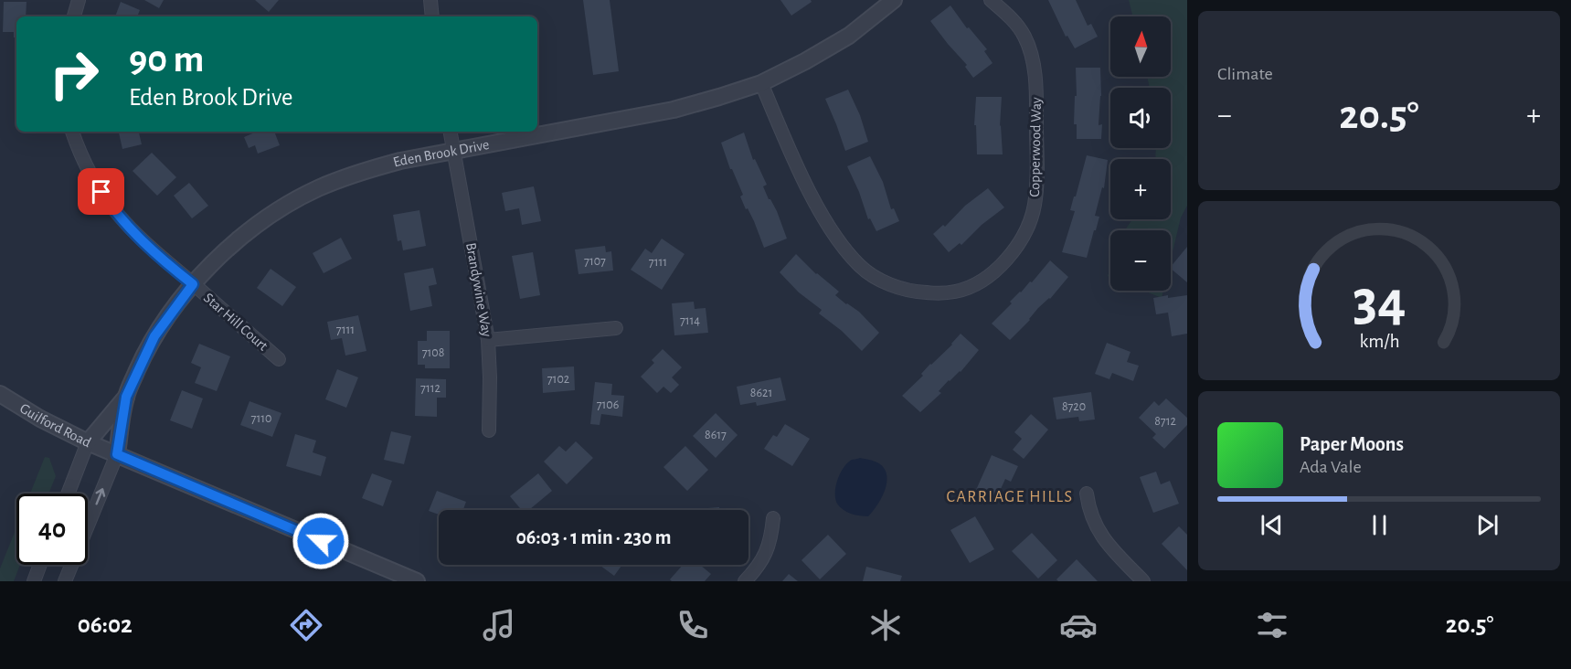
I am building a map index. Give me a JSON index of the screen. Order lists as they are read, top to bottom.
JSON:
{
  "streets": {
    "street": [
      "Copperwood Way",
      "Eden Brook Drive",
      "Brandywine Way",
      "Star Hill Court",
      "Guilford Road"
    ]
  },
  "crossings": [
    ["Copperwood Way", "Eden Brook Drive"],
    ["Eden Brook Drive", "Brandywine Way"],
    ["Eden Brook Drive", "Star Hill Court"],
    ["Eden Brook Drive", "Guilford Road"]
  ],
  "districts": ["CARRIAGE HILLS"],
  "house_numbers": [
    "7107",
    "7111",
    "7114",
    "7111",
    "7108",
    "7102",
    "7112",
    "8621",
    "7106",
    "8720",
    "7110",
    "8712",
    "8617"
  ],
  "north": "top",
  "page": {
    "tile": "Climate",
    "map_buttons": ["+", "−"],
    "turn": ["90 m", "Eden Brook Drive"],
    "heat": ["−", "20.5°", "+"],
    "song": ["Paper Moons", "Ada Vale"],
    "limit": "40",
    "trip": "06:03 · 1 min · 230 m",
    "tabs": ["06:02", "20.5°"],
    "gauge": ["34", "km/h"]
  }
}
